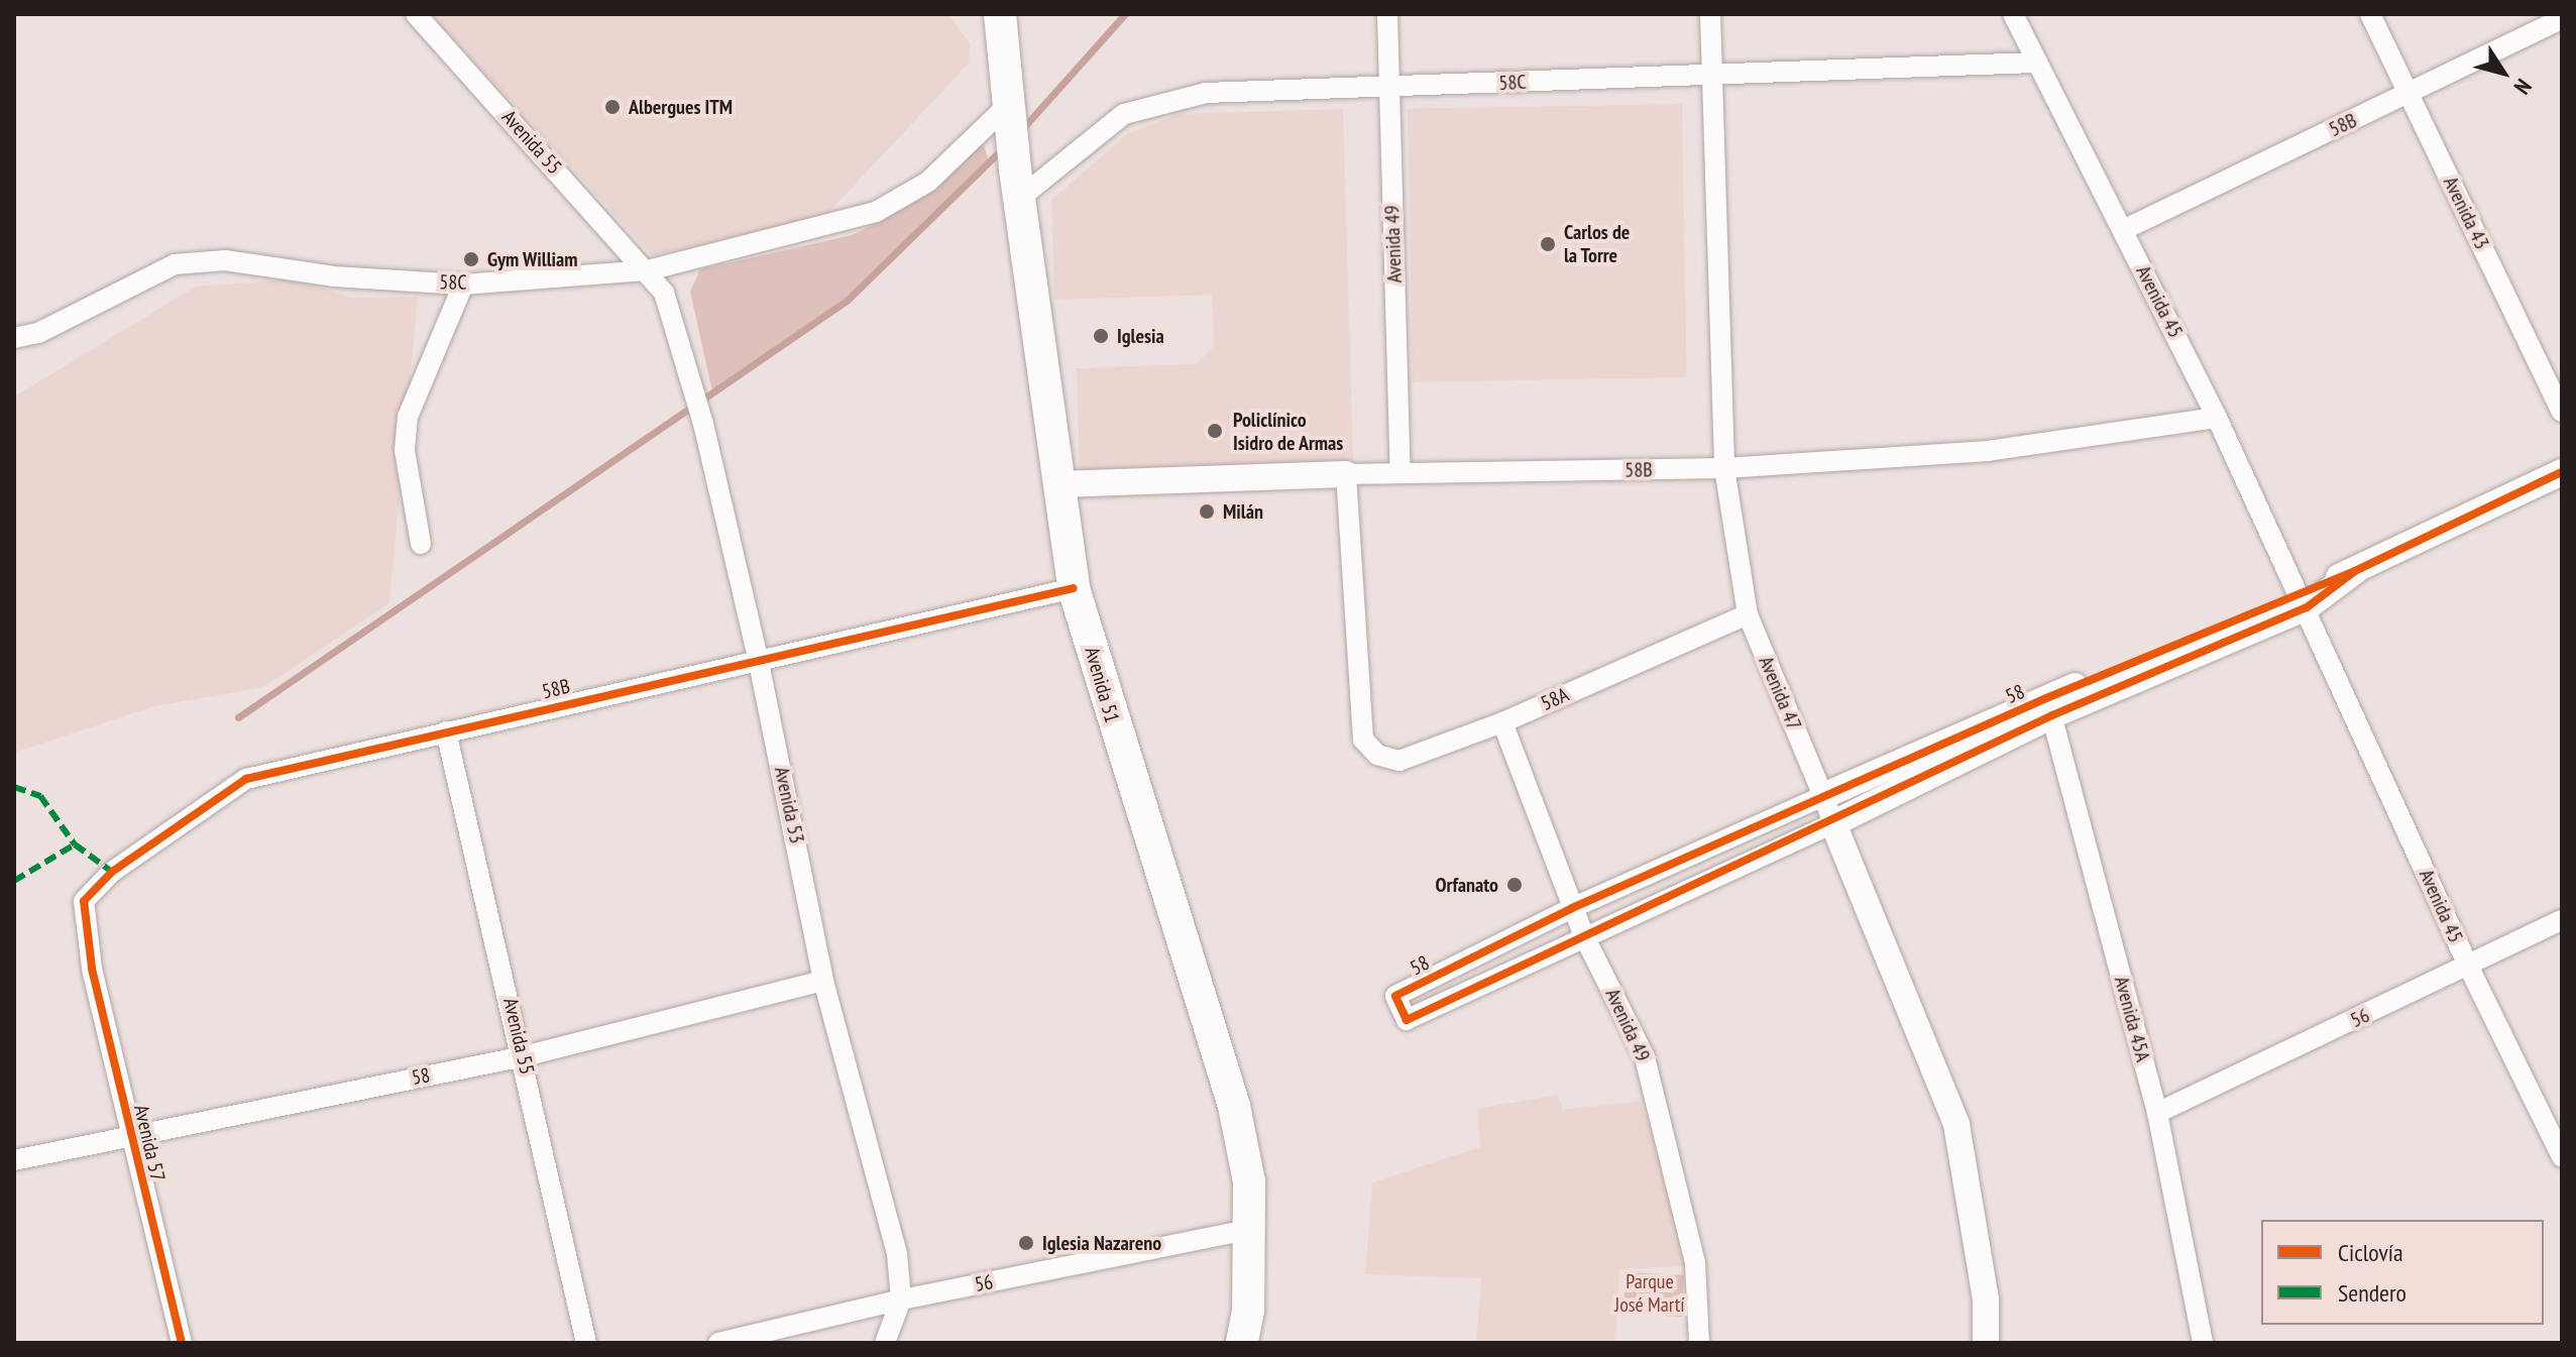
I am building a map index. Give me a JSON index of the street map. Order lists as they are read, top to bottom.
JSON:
{
  "streets": {
    "main road": ["Avenida 51"],
    "street": [
      "58C",
      "58B",
      "Avenida 55",
      "Avenida 43",
      "Avenida 49",
      "Avenida 45",
      "Avenida 47",
      "58",
      "58A",
      "Avenida 53",
      "56",
      "Avenida 45A",
      "Avenida 57"
    ]
  },
  "crossings": [
    ["58C", "Avenida 55"],
    ["58C", "Avenida 49"],
    ["58C", "Avenida 45"],
    ["58C", "Avenida 51"],
    ["58C", "Avenida 47"],
    ["58C", "Avenida 53"],
    ["58B", "Avenida 55"],
    ["58B", "Avenida 43"],
    ["58B", "Avenida 49"],
    ["58B", "Avenida 45"],
    ["58B", "Avenida 51"],
    ["58B", "Avenida 47"],
    ["58B", "58A"],
    ["58B", "Avenida 53"],
    ["58B", "Avenida 57"],
    ["Avenida 55", "58"],
    ["Avenida 55", "Avenida 53"],
    ["Avenida 49", "58"],
    ["Avenida 49", "58A"],
    ["Avenida 45", "58"],
    ["Avenida 45", "56"],
    ["Avenida 51", "56"],
    ["Avenida 47", "58"],
    ["Avenida 47", "58A"],
    ["58", "Avenida 53"],
    ["58", "Avenida 45A"],
    ["58", "Avenida 57"],
    ["Avenida 53", "56"],
    ["56", "Avenida 45A"]
  ],
  "parks": ["Parque José Martí"],
  "places": [
    "Albergues ITM",
    "Carlos de la Torre",
    "Gym William",
    "Iglesia",
    "Policlínico Isidro de Armas",
    "Milán",
    "Orfanato",
    "Iglesia Nazareno"
  ],
  "legend": ["Ciclovía", "Sendero"],
  "north": "bottom right"
}
